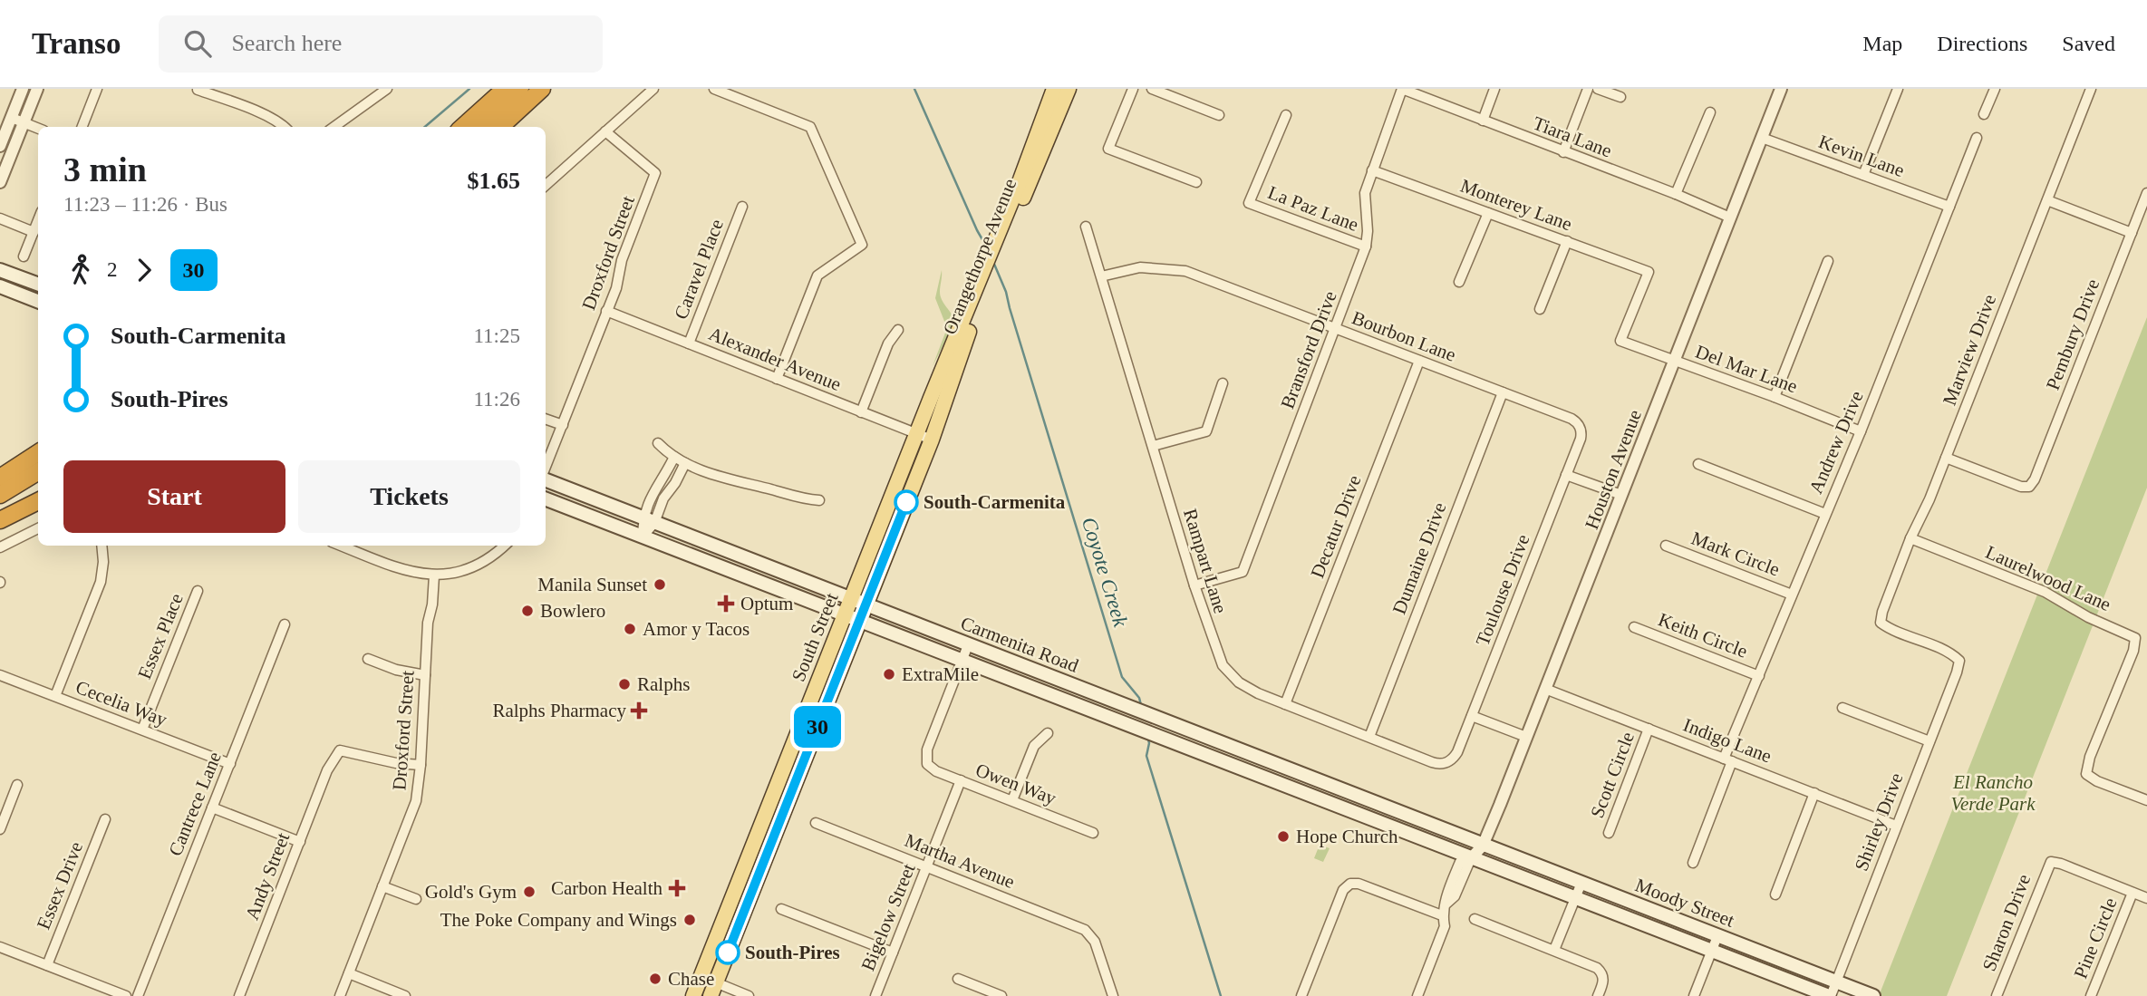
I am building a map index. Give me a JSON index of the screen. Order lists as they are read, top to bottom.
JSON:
{
  "streets": {
    "main road": [
      "Orangethorpe Avenue",
      "South Street",
      "Carmenita Road",
      "Moody Street"
    ],
    "street": [
      "Tiara Lane",
      "Kevin Lane",
      "Monterey Lane",
      "La Paz Lane",
      "Droxford Street",
      "Caravel Place",
      "Pembury Drive",
      "Bourbon Lane",
      "Bransford Drive",
      "Marview Drive",
      "Alexander Avenue",
      "Del Mar Lane",
      "Andrew Drive",
      "Houston Avenue",
      "Decatur Drive",
      "Mark Circle",
      "Dumaine Drive",
      "Rampart Lane",
      "Laurelwood Lane",
      "Toulouse Drive",
      "Keith Circle",
      "Essex Place",
      "Cecelia Way",
      "Indigo Lane",
      "Scott Circle",
      "Owen Way",
      "Cantrece Lane",
      "Shirley Drive",
      "Martha Avenue",
      "Andy Street",
      "Essex Drive",
      "Bigelow Street",
      "Sharon Drive",
      "Pine Circle"
    ]
  },
  "crossings": [
    ["Tiara Lane", "Bransford Drive"],
    ["Tiara Lane", "Houston Avenue"],
    ["Kevin Lane", "Andrew Drive"],
    ["Kevin Lane", "Houston Avenue"],
    ["Monterey Lane", "Bransford Drive"],
    ["Monterey Lane", "Del Mar Lane"],
    ["La Paz Lane", "Bransford Drive"],
    ["Droxford Street", "Alexander Avenue"],
    ["Droxford Street", "Andy Street"],
    ["Orangethorpe Avenue", "Alexander Avenue"],
    ["Orangethorpe Avenue", "South Street"],
    ["Caravel Place", "Alexander Avenue"],
    ["Pembury Drive", "Marview Drive"],
    ["Bourbon Lane", "Bransford Drive"],
    ["Bourbon Lane", "Decatur Drive"],
    ["Bourbon Lane", "Dumaine Drive"],
    ["Bourbon Lane", "Rampart Lane"],
    ["Bourbon Lane", "Toulouse Drive"],
    ["Bransford Drive", "Rampart Lane"],
    ["Marview Drive", "Laurelwood Lane"],
    ["Marview Drive", "Shirley Drive"],
    ["Alexander Avenue", "South Street"],
    ["Del Mar Lane", "Andrew Drive"],
    ["Del Mar Lane", "Houston Avenue"],
    ["Andrew Drive", "Mark Circle"],
    ["Andrew Drive", "Keith Circle"],
    ["Andrew Drive", "Indigo Lane"],
    ["Houston Avenue", "Carmenita Road"],
    ["Houston Avenue", "Indigo Lane"],
    ["Houston Avenue", "Moody Street"],
    ["Decatur Drive", "Rampart Lane"],
    ["Dumaine Drive", "Rampart Lane"],
    ["Rampart Lane", "Toulouse Drive"],
    ["Essex Place", "Cecelia Way"],
    ["South Street", "Carmenita Road"],
    ["Carmenita Road", "Owen Way"],
    ["Carmenita Road", "Moody Street"],
    ["Cecelia Way", "Cantrece Lane"],
    ["Indigo Lane", "Scott Circle"],
    ["Indigo Lane", "Shirley Drive"],
    ["Owen Way", "Bigelow Street"],
    ["Shirley Drive", "Moody Street"],
    ["Martha Avenue", "Bigelow Street"],
    ["Sharon Drive", "Pine Circle"]
  ],
  "water": ["Coyote Creek"],
  "parks": ["El Rancho Verde Park"],
  "places": {
    "other": [
      "South-Carmenita",
      "Manila Sunset",
      "Bowlero",
      "Amor y Tacos",
      "ExtraMile",
      "Ralphs",
      "Hope Church",
      "Gold's Gym",
      "The Poke Company and Wings",
      "South-Pires",
      "Chase"
    ],
    "health": ["Optum", "Ralphs Pharmacy", "Carbon Health"]
  },
  "lines": ["bus line 30"],
  "page": {
    "header": "Transo",
    "search": "Search here",
    "nav": ["Map", "Directions", "Saved"],
    "on_map": "30",
    "heading": ["3 min", "11:23 – 11:26 · Bus", "$1.65"],
    "legs": ["2", "30"],
    "list": [
      {
        "name": "South-Carmenita",
        "value": "11:25"
      },
      {
        "name": "South-Pires",
        "value": "11:26"
      }
    ],
    "buttons": ["Start", "Tickets"]
  }
}
